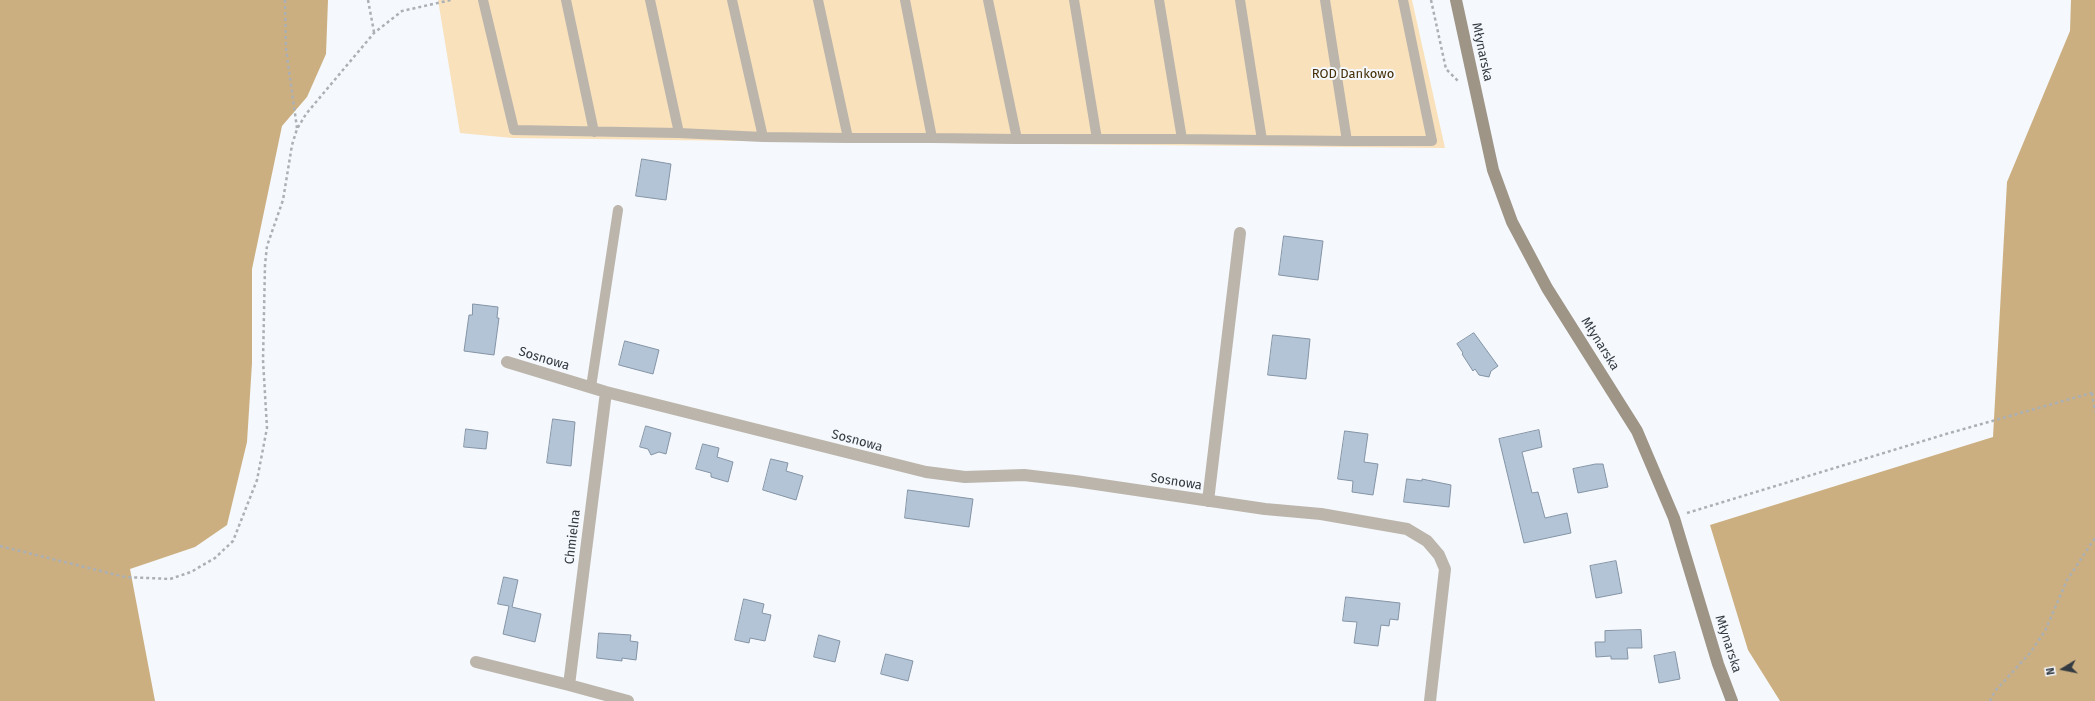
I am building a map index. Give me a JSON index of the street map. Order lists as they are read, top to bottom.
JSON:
{
  "streets": {
    "street": ["Młynarska", "Sosnowa", "Chmielna"]
  },
  "crossings": [
    ["Sosnowa", "Chmielna"]
  ],
  "parks": ["ROD Dankowo"],
  "north": "left"
}
